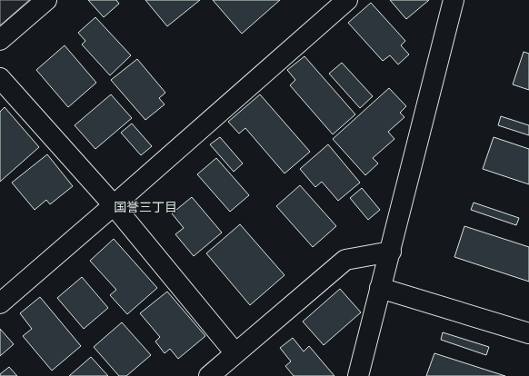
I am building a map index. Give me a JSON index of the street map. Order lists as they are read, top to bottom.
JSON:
{
  "districts": ["国誉三丁目"]
}
